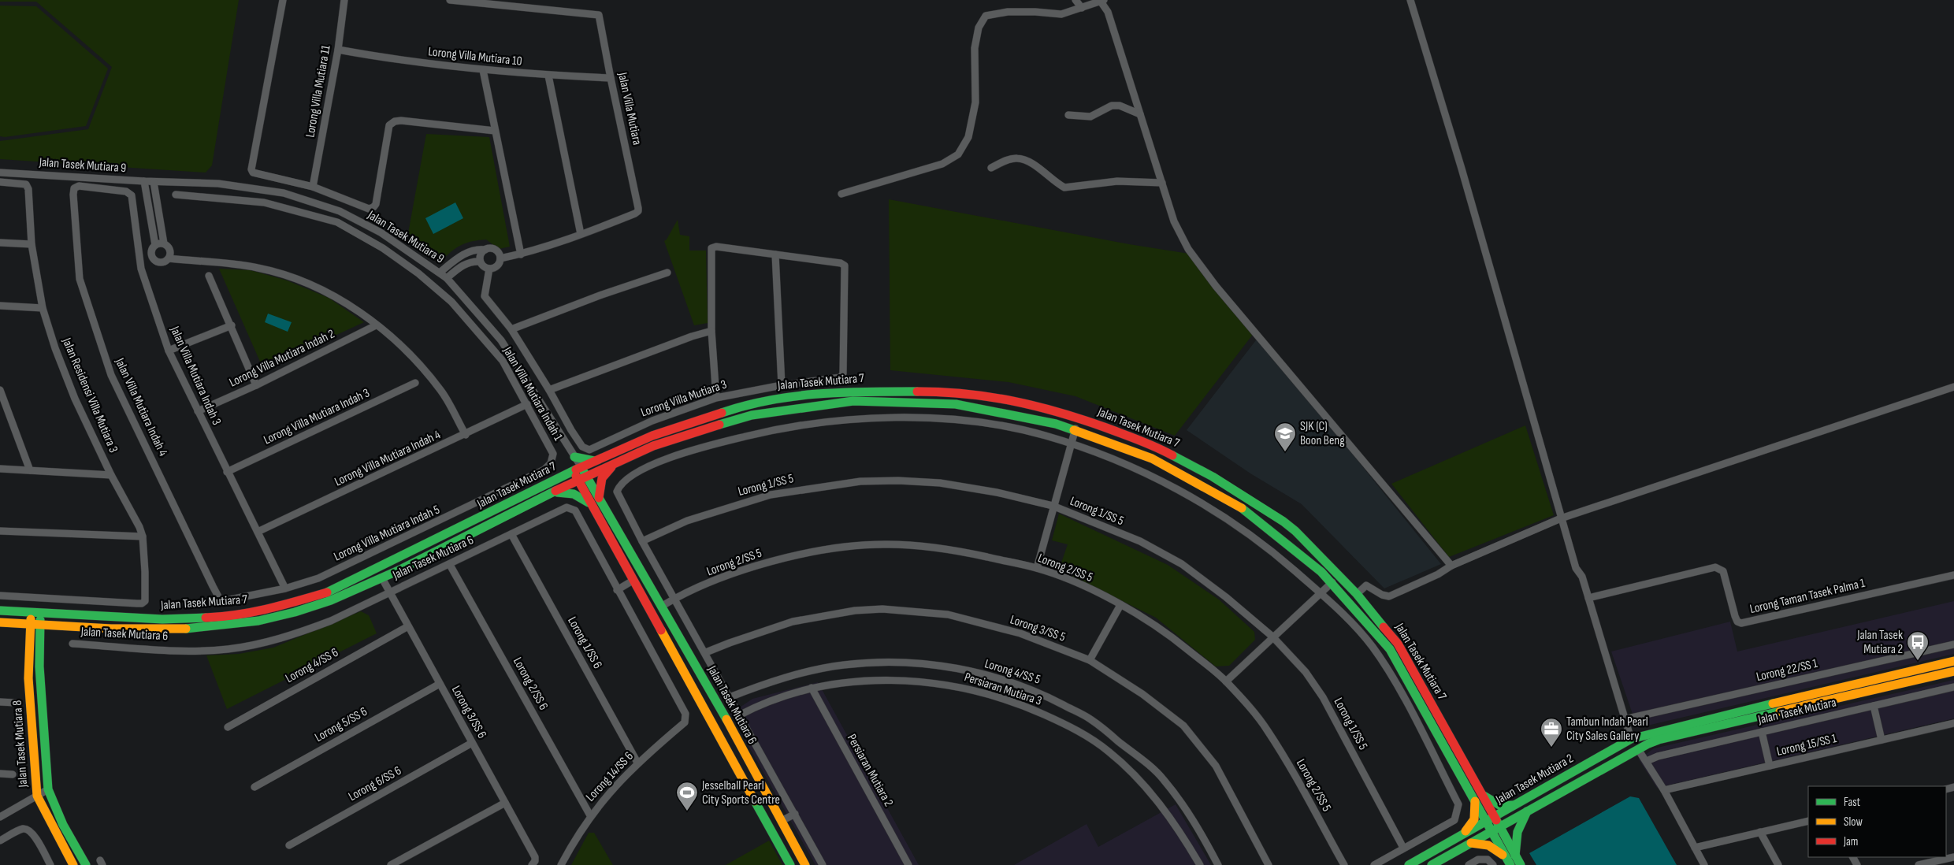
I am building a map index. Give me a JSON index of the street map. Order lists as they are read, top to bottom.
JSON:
{
  "streets": {
    "street": [
      "Lorong Villa Mutiara 10",
      "Lorong Villa Mutiara 11",
      "Jalan Villa Mutiara",
      "Jalan Tasek Mutiara 9",
      "Lorong Villa Mutiara Indah 2",
      "Jalan Villa Mutiara Indah 3",
      "Jalan Tasek Mutiara 7",
      "Jalan Villa Mutiara Indah 1",
      "Jalan Residensi Villa Mutiara 3",
      "Lorong Villa Mutiara 3",
      "Jalan Villa Mutiara Indah 4",
      "Lorong Villa Mutiara Indah 3",
      "Lorong Villa Mutiara Indah 4",
      "Lorong 1/SS 5",
      "Lorong Villa Mutiara Indah 5",
      "Jalan Tasek Mutiara 6",
      "Lorong 2/SS 5",
      "Lorong Taman Tasek Palma 1",
      "Lorong 3/SS 5",
      "Lorong 1/SS 6",
      "Lorong 4/SS 6",
      "Lorong 22/SS 1",
      "Lorong 4/SS 5",
      "Lorong 2/SS 6",
      "Persiaran Mutiara 3",
      "Jalan Tasek Mutiara",
      "Lorong 3/SS 6",
      "Lorong 5/SS 6",
      "Jalan Tasek Mutiara 8",
      "Lorong 15/SS 1",
      "Persiaran Mutiara 2",
      "Lorong 14/SS 6",
      "Jalan Tasek Mutiara 2",
      "Lorong 6/SS 6"
    ]
  },
  "crossings": [
    ["Lorong Villa Mutiara 10", "Lorong Villa Mutiara 11"],
    ["Lorong Villa Mutiara 10", "Jalan Villa Mutiara"],
    ["Jalan Tasek Mutiara 9", "Jalan Tasek Mutiara 7"],
    ["Jalan Tasek Mutiara 9", "Jalan Tasek Mutiara 6"],
    ["Lorong Villa Mutiara Indah 2", "Jalan Villa Mutiara Indah 3"],
    ["Jalan Villa Mutiara Indah 3", "Jalan Villa Mutiara Indah 4"],
    ["Jalan Villa Mutiara Indah 3", "Lorong Villa Mutiara Indah 3"],
    ["Jalan Villa Mutiara Indah 3", "Lorong Villa Mutiara Indah 4"],
    ["Jalan Villa Mutiara Indah 3", "Lorong Villa Mutiara Indah 5"],
    ["Jalan Tasek Mutiara 7", "Jalan Tasek Mutiara 6"],
    ["Jalan Tasek Mutiara 7", "Jalan Tasek Mutiara 8"],
    ["Jalan Tasek Mutiara 7", "Jalan Tasek Mutiara 2"],
    ["Jalan Villa Mutiara Indah 1", "Lorong Villa Mutiara Indah 4"],
    ["Jalan Villa Mutiara Indah 1", "Lorong Villa Mutiara Indah 5"],
    ["Jalan Villa Mutiara Indah 4", "Lorong Villa Mutiara Indah 5"],
    ["Jalan Tasek Mutiara 6", "Lorong 2/SS 5"],
    ["Jalan Tasek Mutiara 6", "Lorong 1/SS 6"],
    ["Jalan Tasek Mutiara 6", "Lorong 2/SS 6"],
    ["Jalan Tasek Mutiara 6", "Lorong 3/SS 6"],
    ["Jalan Tasek Mutiara 6", "Lorong 14/SS 6"],
    ["Lorong 1/SS 6", "Lorong 14/SS 6"],
    ["Lorong 4/SS 6", "Lorong 3/SS 6"],
    ["Lorong 2/SS 6", "Lorong 14/SS 6"],
    ["Persiaran Mutiara 3", "Persiaran Mutiara 2"],
    ["Lorong 3/SS 6", "Lorong 5/SS 6"],
    ["Lorong 3/SS 6", "Lorong 6/SS 6"]
  ],
  "places": {
    "school or university": ["SJK (C) Boon Beng"],
    "bus stop": ["Jalan Tasek Mutiara 2"],
    "office": ["Tambun Indah Pearl City Sales Gallery"],
    "sports": ["Jesselball Pearl City Sports Centre"]
  },
  "legend": ["Fast", "Slow", "Jam"]
}
